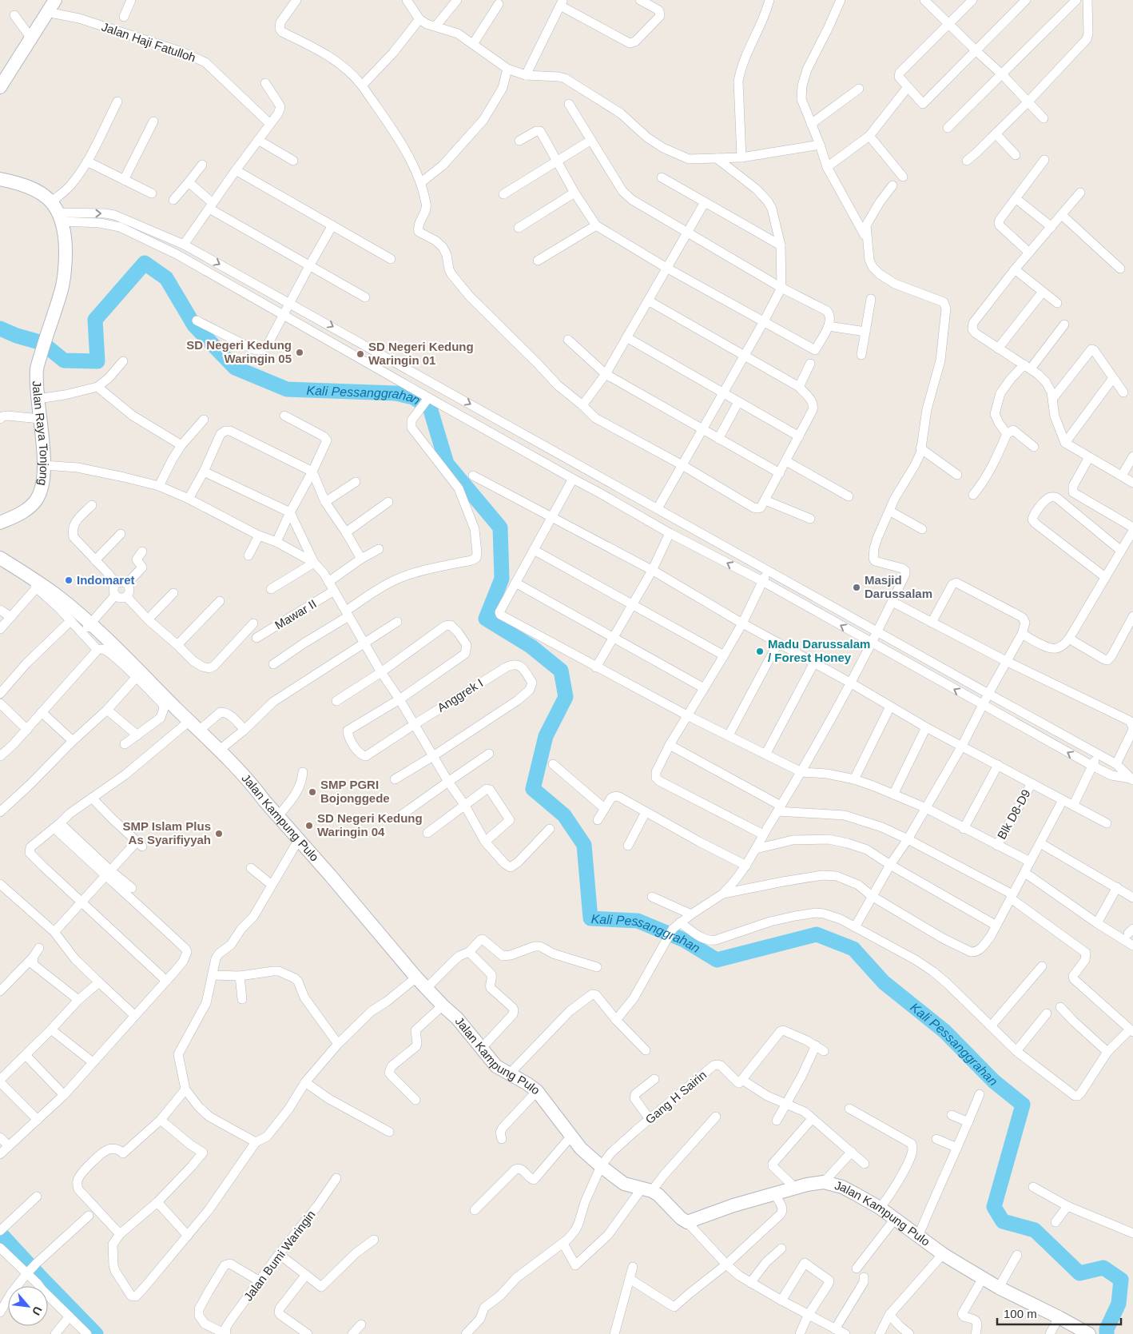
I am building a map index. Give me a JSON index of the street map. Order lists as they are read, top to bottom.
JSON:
{
  "streets": {
    "street": [
      "Jalan Haji Fatulloh",
      "Jalan Raya Tonjong",
      "Mawar II",
      "Anggrek I",
      "Blk D8-D9",
      "Jalan Kampung Pulo",
      "Gang H Sairin",
      "Jalan Bumi Waringin"
    ]
  },
  "crossings": [
    ["Jalan Kampung Pulo", "Gang H Sairin"]
  ],
  "water": ["Kali Pessanggrahan"],
  "places": [
    "SD Negeri Kedung Waringin 05",
    "SD Negeri Kedung Waringin 01",
    "Indomaret",
    "Masjid Darussalam",
    "Madu Darussalam / Forest Honey",
    "SMP PGRI Bojonggede",
    "SD Negeri Kedung Waringin 04",
    "SMP Islam Plus As Syarifiyyah"
  ],
  "scale_bar": "100 m",
  "north": "bottom right"
}
